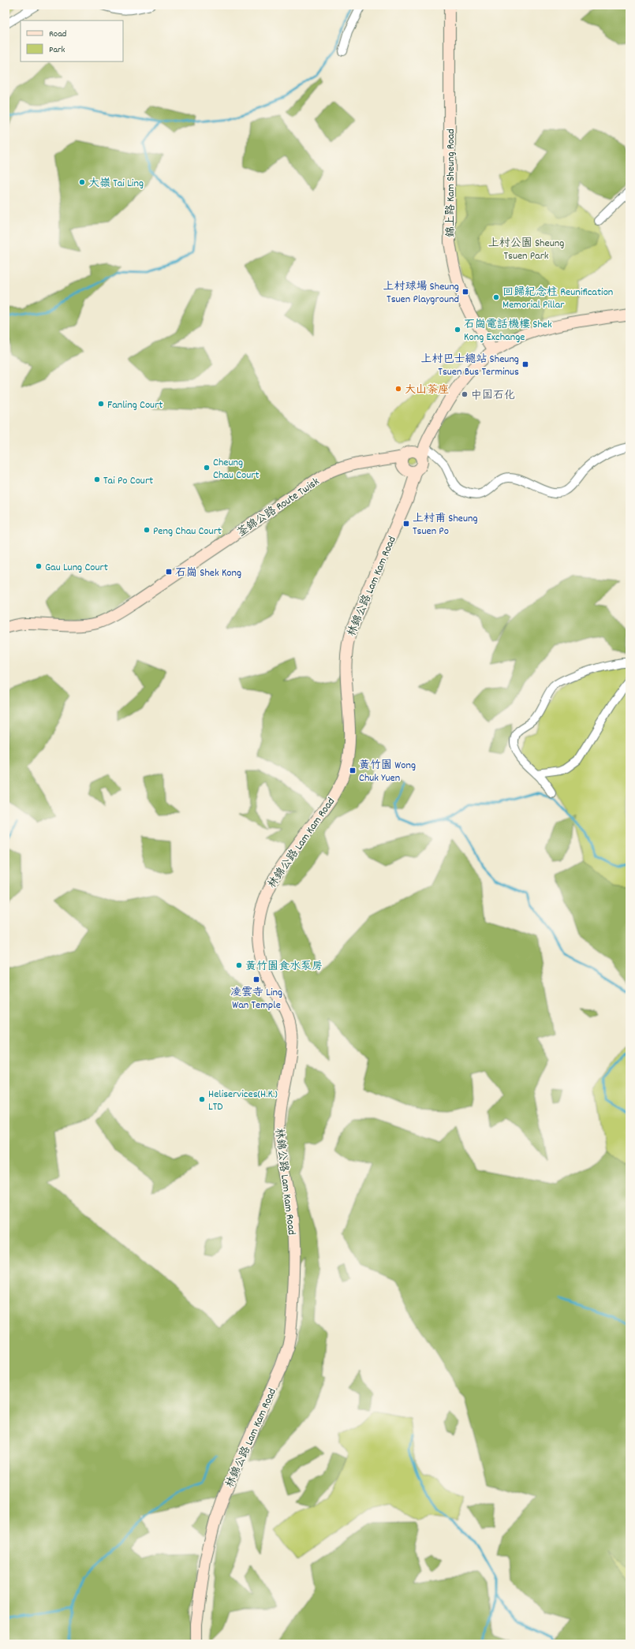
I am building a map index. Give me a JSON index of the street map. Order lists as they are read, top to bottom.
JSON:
{
  "streets": {
    "main road": ["錦上路 Kam Sheung Road", "荃錦公路 Route Twisk", "林錦公路 Lam Kam Road"]
  },
  "crossings": [
    ["荃錦公路 Route Twisk", "林錦公路 Lam Kam Road"]
  ],
  "parks": ["上村公園 Sheung Tsuen Park"],
  "places": {
    "other": [
      "大嶺 Tai Ling",
      "回歸紀念柱 Reunification Memorial Pillar",
      "石崗電話機樓 Shek Kong Exchange",
      "大山荼座",
      "中国石化",
      "Fanling Court",
      "Cheung Chau Court",
      "Tai Po Court",
      "Peng Chau Court",
      "Gau Lung Court",
      "黃竹園食水泵房",
      "Heliservices(H.K.) LTD"
    ],
    "transit": [
      "上村球場 Sheung Tsuen Playground",
      "上村巴士總站 Sheung Tsuen Bus Terminus",
      "上村甫 Sheung Tsuen Po",
      "石崗 Shek Kong",
      "黃竹園 Wong Chuk Yuen",
      "凌雲寺 Ling Wan Temple"
    ]
  },
  "legend": ["Road", "Park"]
}
